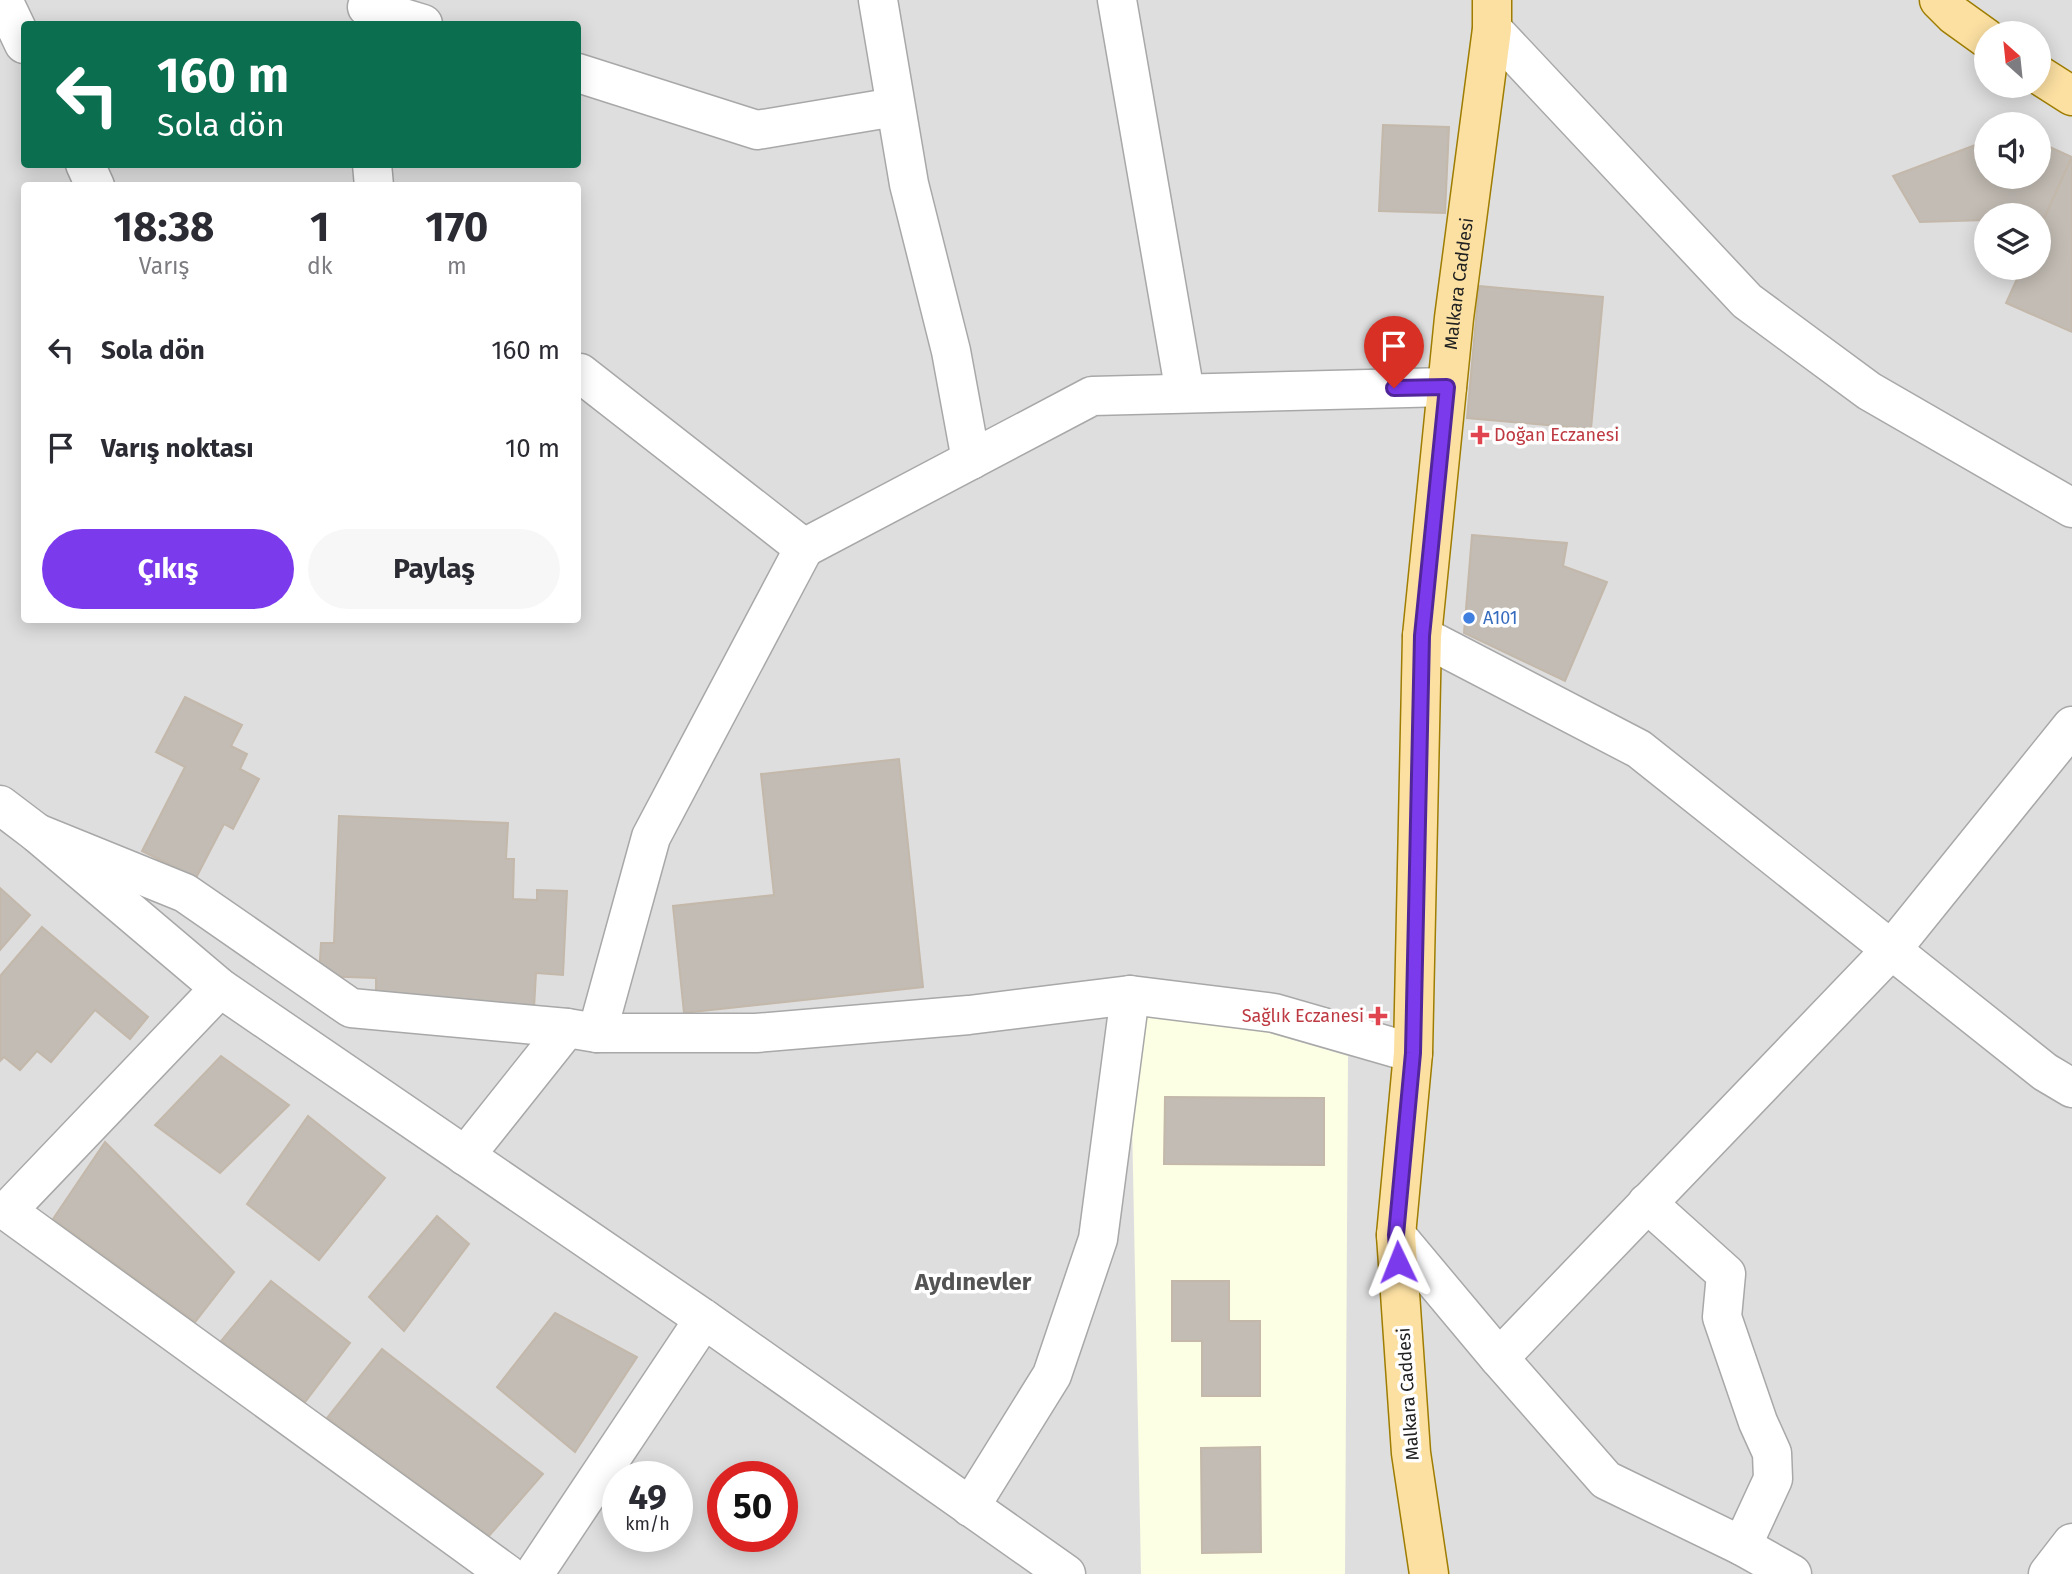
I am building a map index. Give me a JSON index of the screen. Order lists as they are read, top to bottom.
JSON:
{
  "streets": {
    "main road": ["Malkara Caddesi"]
  },
  "districts": ["Aydınevler"],
  "places": {
    "health": ["Doğan Eczanesi", "Sağlık Eczanesi"],
    "other": ["A101"]
  },
  "north": "top left",
  "page": {
    "turn": ["160 m", "Sola dön"],
    "eta": [
      "18:38",
      "Varış",
      "1",
      "dk",
      "170",
      "m"
    ],
    "list": [
      {
        "name": "Sola dön",
        "value": "160 m"
      },
      {
        "name": "Varış noktası",
        "value": "10 m"
      }
    ],
    "buttons": ["Çıkış", "Paylaş"],
    "speed": "49 km/h",
    "limit": "50"
  }
}
